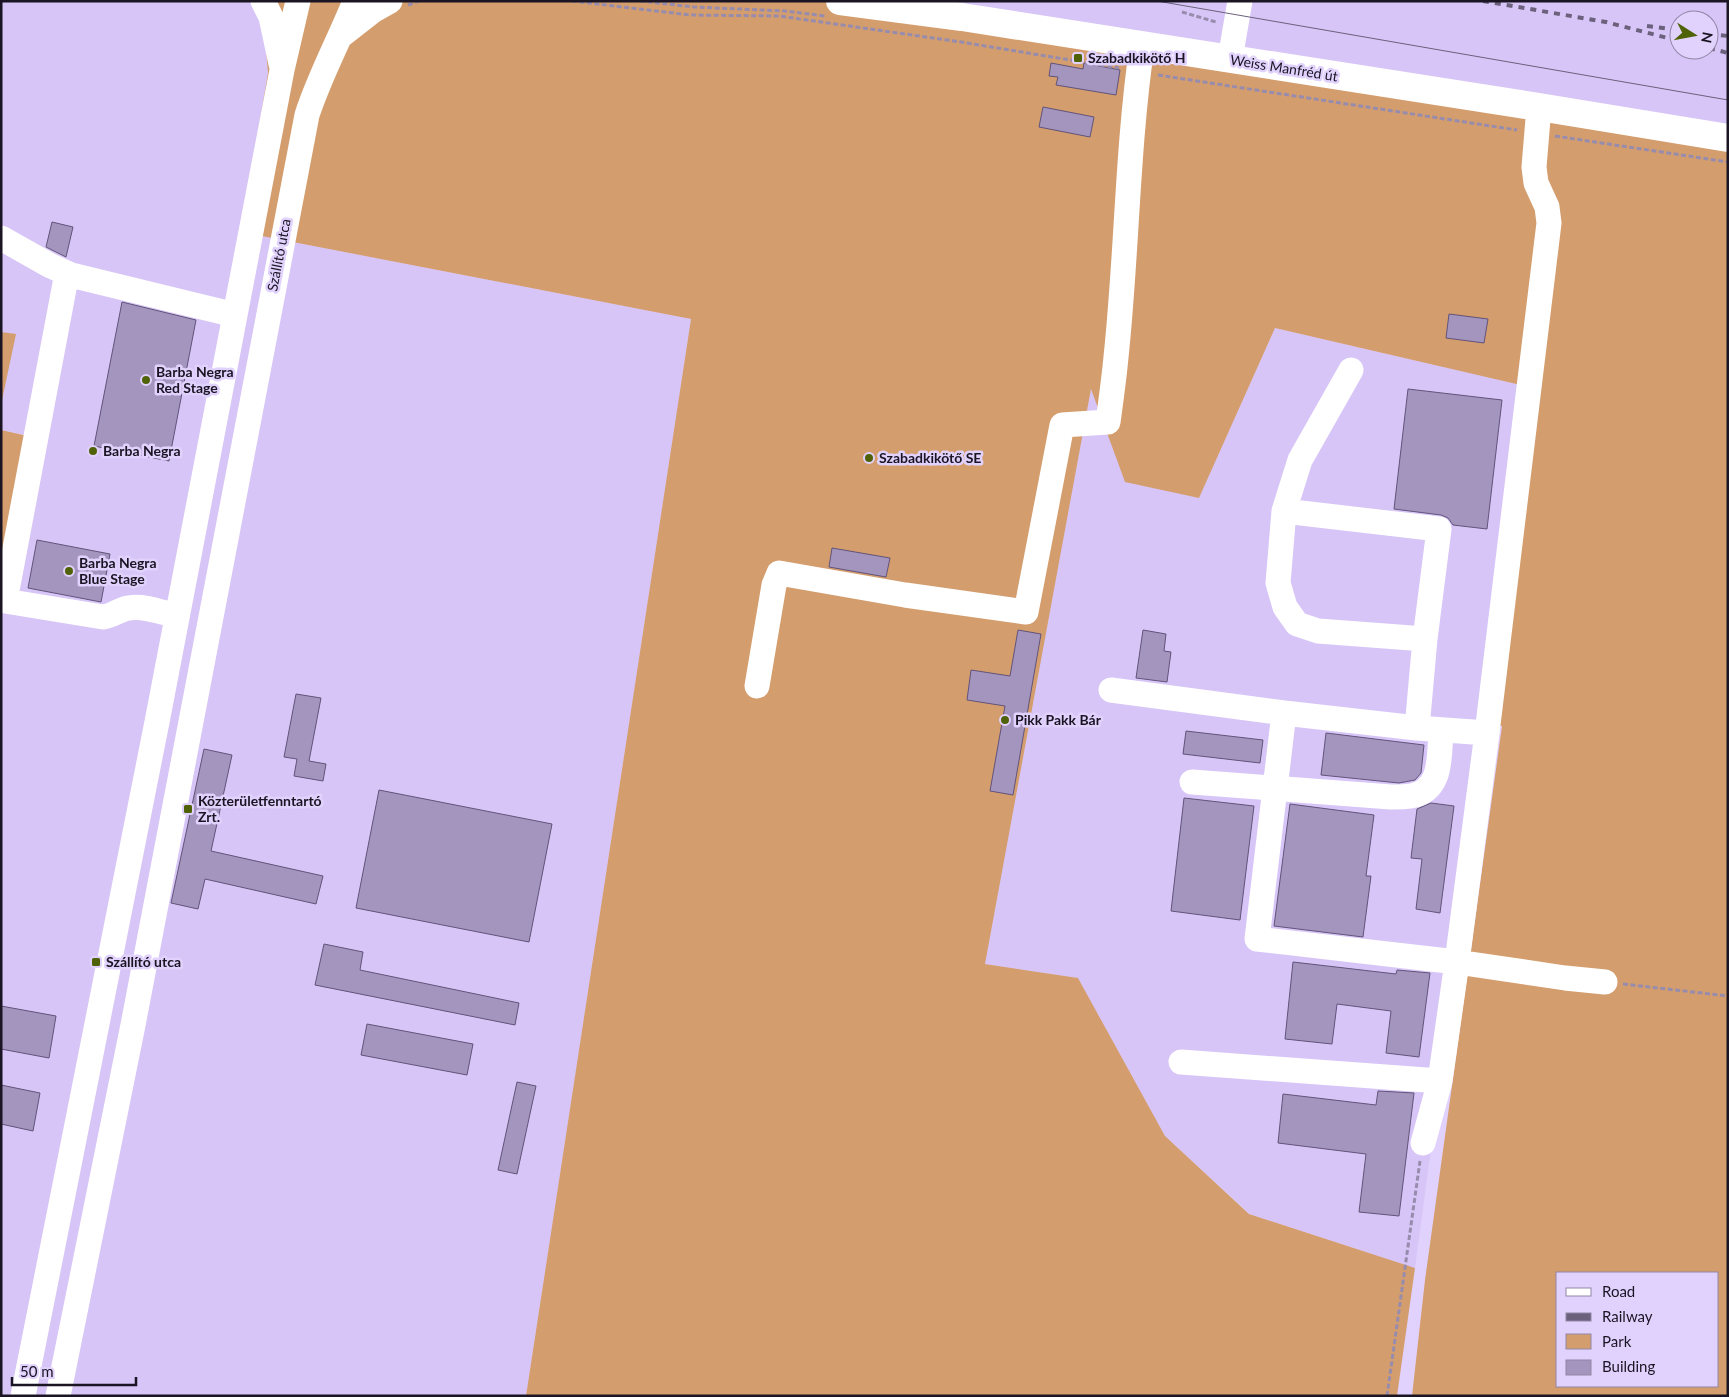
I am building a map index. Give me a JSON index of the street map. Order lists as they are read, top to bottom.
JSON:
{
  "streets": {
    "main road": ["Weiss Manfréd út"],
    "street": ["Szállító utca"]
  },
  "places": {
    "transit": ["Szabadkikötő H", "Közterületfenntartó Zrt.", "Szállító utca"],
    "other": [
      "Barba Negra Red Stage",
      "Barba Negra",
      "Szabadkikötő SE",
      "Barba Negra Blue Stage",
      "Pikk Pakk Bár"
    ]
  },
  "legend": [
    "Road",
    "Railway",
    "Park",
    "Building"
  ],
  "scale_bar": "50 m",
  "north": "right"
}
